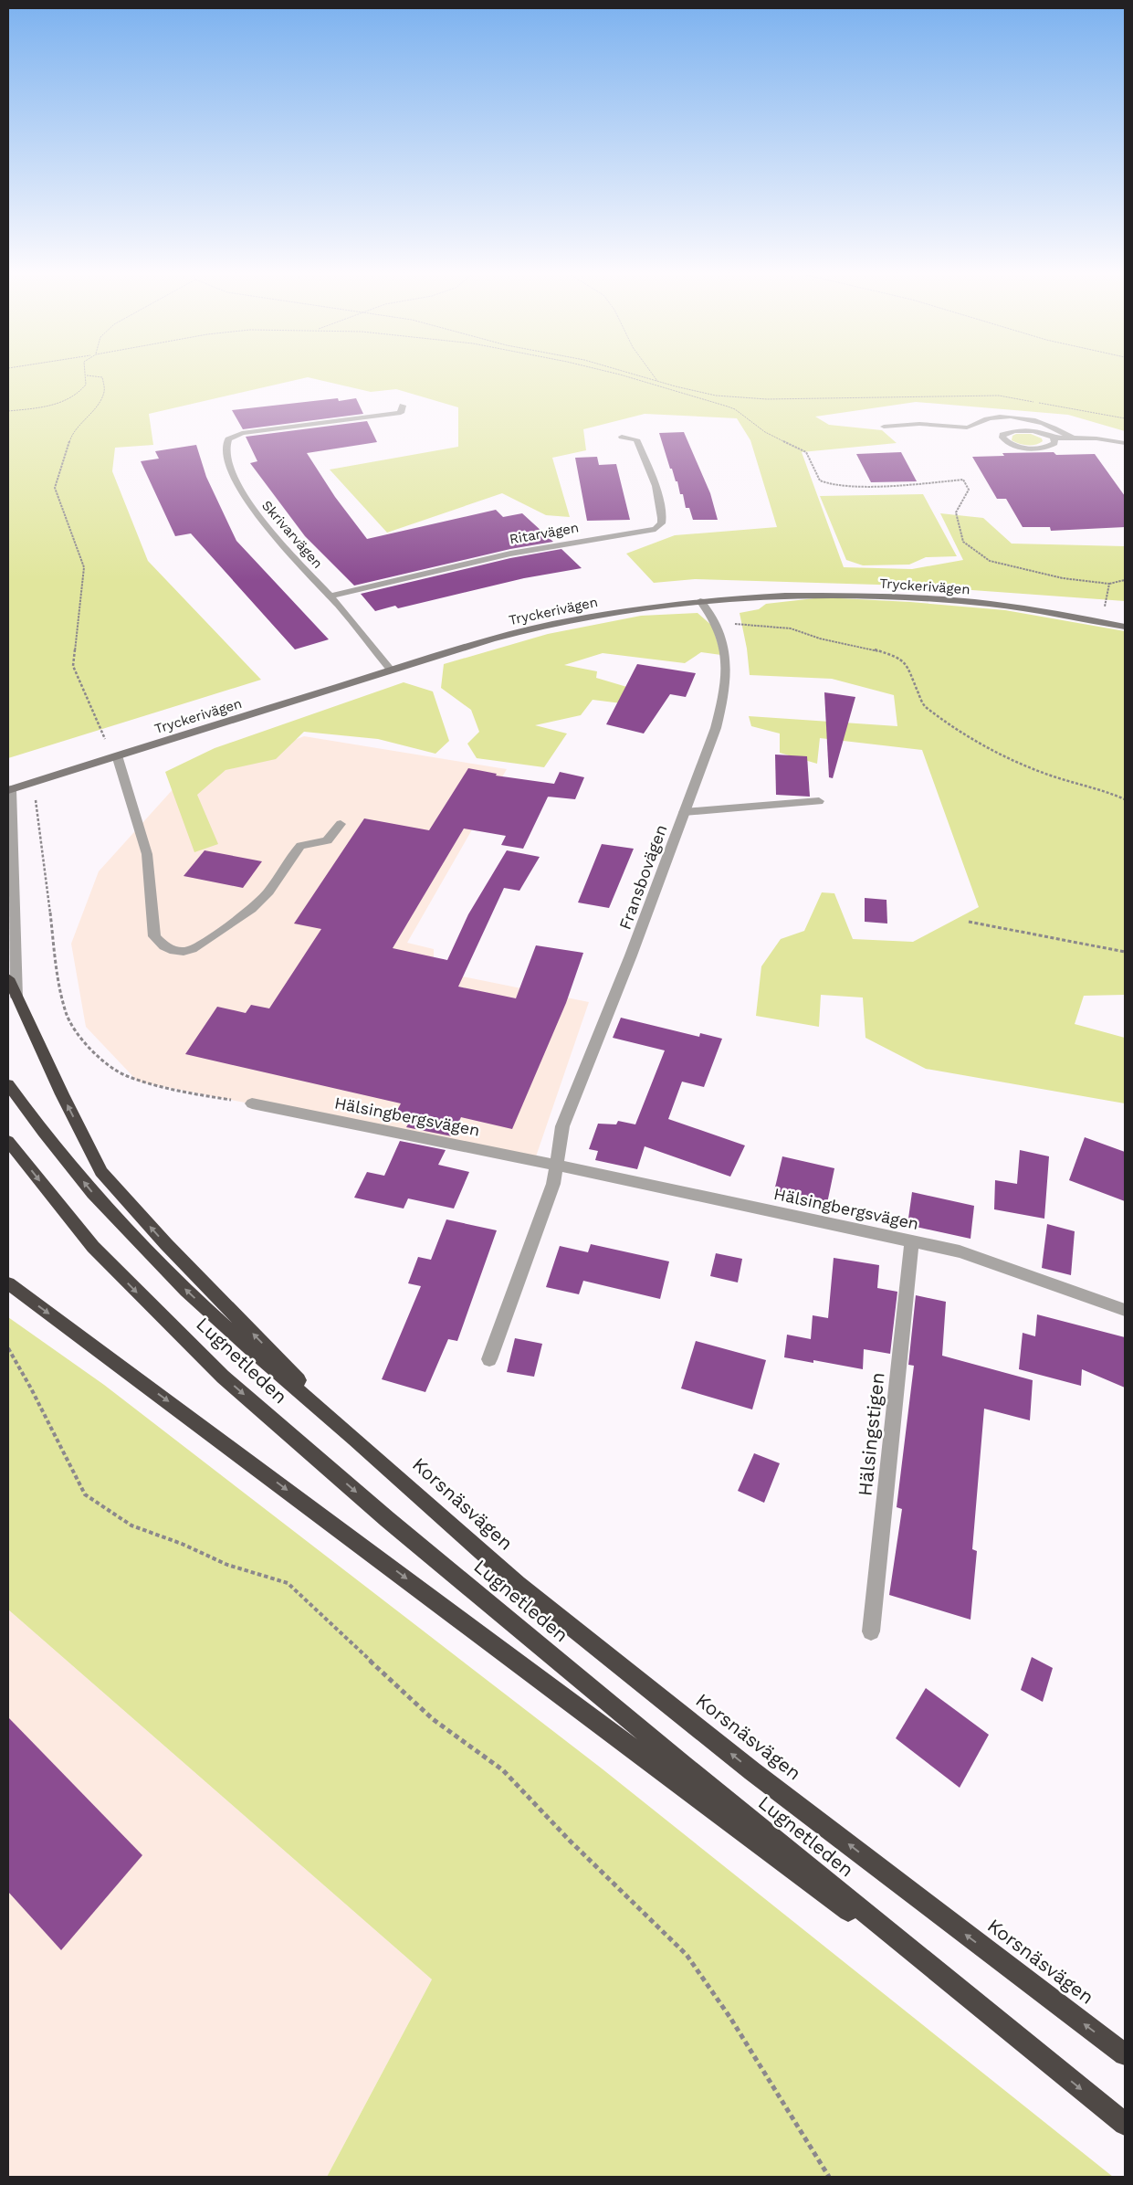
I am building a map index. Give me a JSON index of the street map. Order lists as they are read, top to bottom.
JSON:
{
  "streets": {
    "highway": ["Lugnetleden", "Korsnäsvägen"],
    "street": [
      "Ritarvägen",
      "Skrivarvägen",
      "Tryckerivägen",
      "Fransbovägen",
      "Hälsingbergsvägen",
      "Hälsingstigen"
    ]
  },
  "crossings": [
    ["Ritarvägen", "Skrivarvägen"],
    ["Skrivarvägen", "Tryckerivägen"],
    ["Tryckerivägen", "Fransbovägen"],
    ["Fransbovägen", "Hälsingbergsvägen"],
    ["Hälsingbergsvägen", "Hälsingstigen"],
    ["Lugnetleden", "Korsnäsvägen"]
  ]
}
